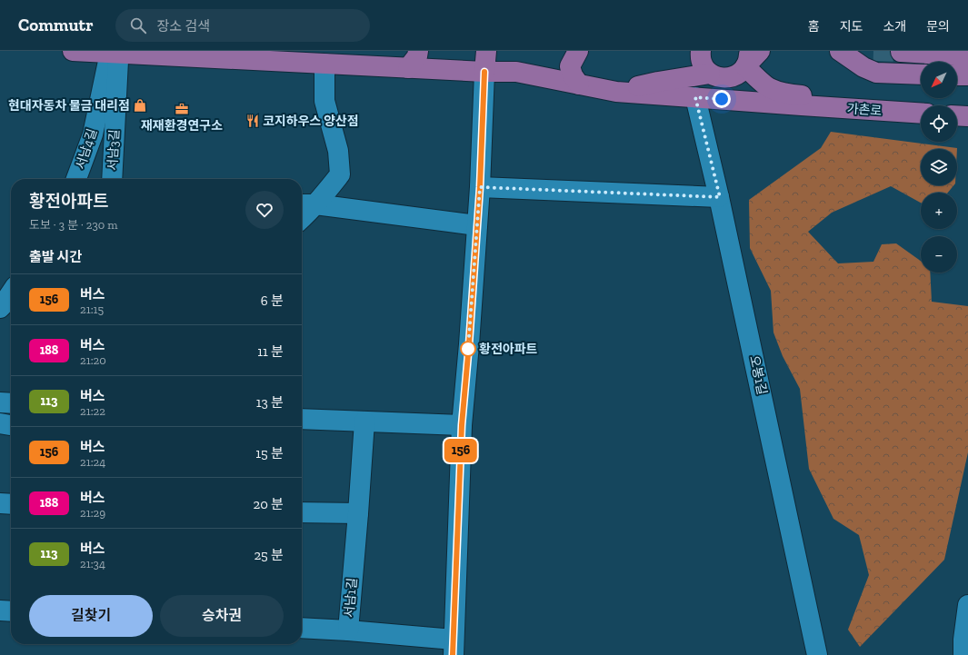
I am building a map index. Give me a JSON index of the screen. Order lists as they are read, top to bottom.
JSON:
{
  "streets": {
    "main road": ["가촌로"],
    "street": [
      "서남4길",
      "서남3길",
      "오봉1길",
      "서남1길"
    ]
  },
  "crossings": [
    ["가촌로", "서남4길"],
    ["가촌로", "서남3길"],
    ["가촌로", "오봉1길"],
    ["서남4길", "서남3길"]
  ],
  "places": {
    "shop": ["현대자동차 물금 대리점"],
    "office": ["재재환경연구소"],
    "restaurant": ["코지하우스 양산점"],
    "other": ["황전아파트"]
  },
  "lines": ["bus line 156"],
  "north": "bottom left",
  "page": {
    "header": "Commutr",
    "search": "장소 검색",
    "nav": [
      "홈",
      "지도",
      "소개",
      "문의"
    ],
    "on_map": "156",
    "map_buttons": ["+", "−"],
    "heading": [
      ["황전아파트", "도보 · 3 분 · 230 m"],
      "출발 시간"
    ],
    "list": [
      {
        "mark": "156",
        "name": "버스",
        "note": "21:15",
        "value": "6 분"
      },
      {
        "mark": "188",
        "name": "버스",
        "note": "21:20",
        "value": "11 분"
      },
      {
        "mark": "113",
        "name": "버스",
        "note": "21:22",
        "value": "13 분"
      },
      {
        "mark": "156",
        "name": "버스",
        "note": "21:24",
        "value": "15 분"
      },
      {
        "mark": "188",
        "name": "버스",
        "note": "21:29",
        "value": "20 분"
      },
      {
        "mark": "113",
        "name": "버스",
        "note": "21:34",
        "value": "25 분"
      }
    ],
    "buttons": ["길찾기", "승차권"]
  }
}
